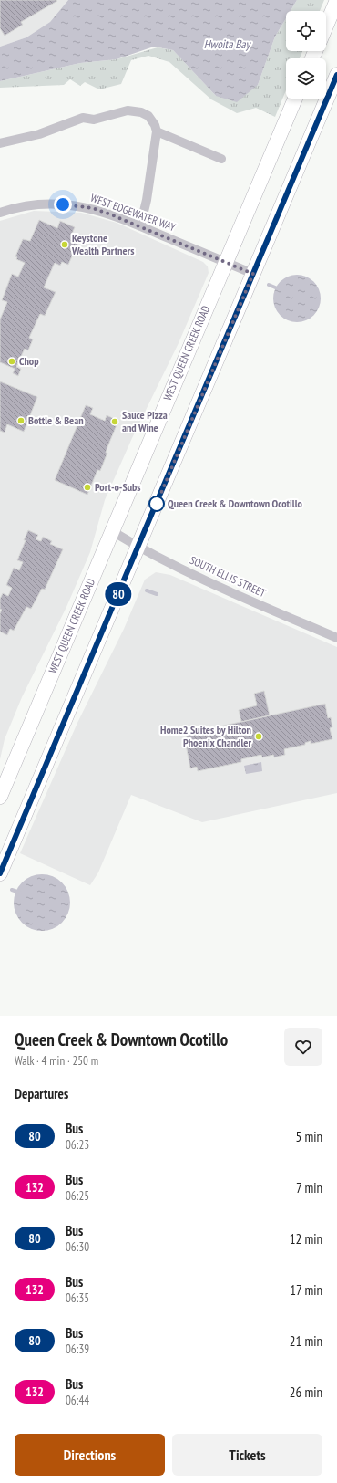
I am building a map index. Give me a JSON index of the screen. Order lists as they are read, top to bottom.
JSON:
{
  "streets": {
    "main road": ["WEST QUEEN CREEK ROAD"],
    "street": ["WEST EDGEWATER WAY", "SOUTH ELLIS STREET"]
  },
  "crossings": [
    ["WEST EDGEWATER WAY", "WEST QUEEN CREEK ROAD"],
    ["WEST QUEEN CREEK ROAD", "SOUTH ELLIS STREET"]
  ],
  "water": ["Hwoita Bay"],
  "places": [
    "Keystone Wealth Partners",
    "Chop",
    "Bottle & Bean",
    "Sauce Pizza and Wine",
    "Port-o-Subs",
    "Queen Creek & Downtown Ocotillo",
    "Home2 Suites by Hilton Phoenix Chandler"
  ],
  "lines": ["bus line 80"],
  "page": {
    "on_map": "80",
    "heading": [
      ["Queen Creek & Downtown Ocotillo", "Walk · 4 min · 250 m"],
      "Departures"
    ],
    "list": [
      {
        "mark": "80",
        "name": "Bus",
        "note": "06:23",
        "value": "5 min"
      },
      {
        "mark": "132",
        "name": "Bus",
        "note": "06:25",
        "value": "7 min"
      },
      {
        "mark": "80",
        "name": "Bus",
        "note": "06:30",
        "value": "12 min"
      },
      {
        "mark": "132",
        "name": "Bus",
        "note": "06:35",
        "value": "17 min"
      },
      {
        "mark": "80",
        "name": "Bus",
        "note": "06:39",
        "value": "21 min"
      },
      {
        "mark": "132",
        "name": "Bus",
        "note": "06:44",
        "value": "26 min"
      }
    ],
    "buttons": ["Directions", "Tickets"]
  }
}
